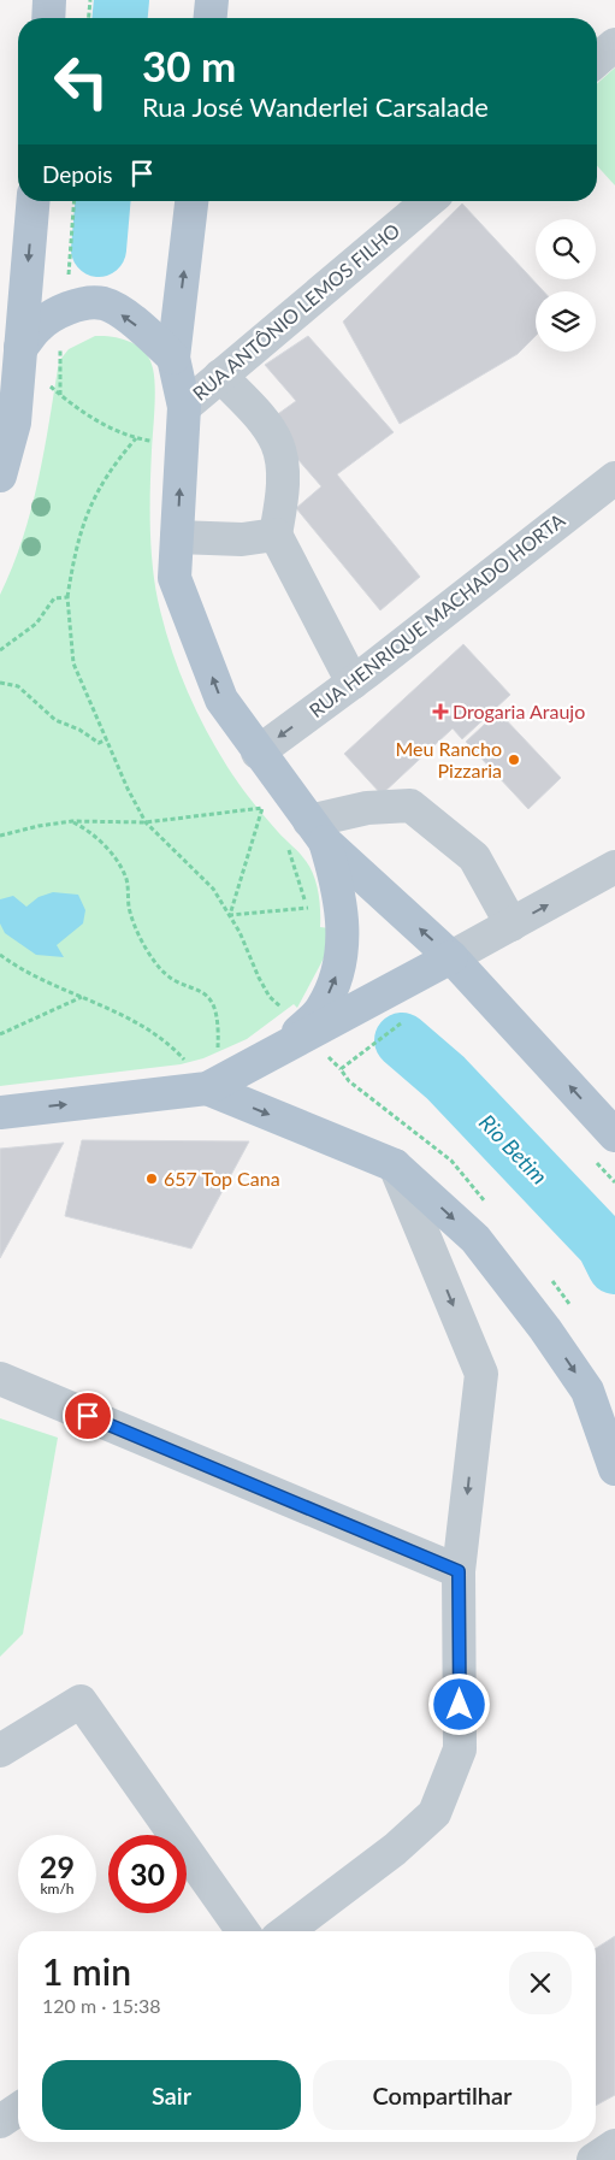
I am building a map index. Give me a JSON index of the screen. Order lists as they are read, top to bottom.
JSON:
{
  "streets": {
    "street": ["RUA ANTÔNIO LEMOS FILHO", "RUA HENRIQUE MACHADO HORTA"]
  },
  "water": ["Rio Betim"],
  "places": {
    "health": ["Drogaria Araujo"],
    "other": ["Meu Rancho Pizzaria", "657 Top Cana"]
  },
  "page": {
    "turn": ["30 m", "Rua José Wanderlei Carsalade"],
    "then": "Depois",
    "speed": "29 km/h",
    "limit": "30",
    "heading": ["1 min", "120 m · 15:38"],
    "buttons": ["Sair", "Compartilhar"]
  }
}
